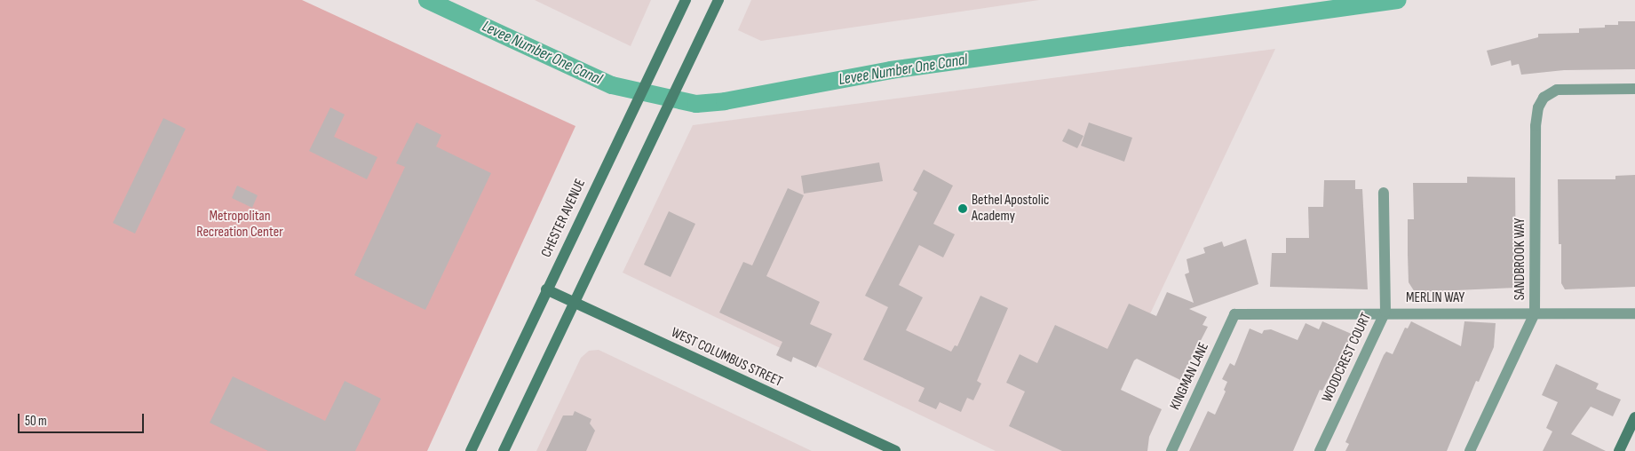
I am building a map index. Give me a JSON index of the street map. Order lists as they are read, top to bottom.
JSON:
{
  "streets": {
    "main road": ["CHESTER AVENUE", "WEST COLUMBUS STREET"],
    "street": [
      "SANDBROOK WAY",
      "MERLIN WAY",
      "WOODCREST COURT",
      "KINGMAN LANE"
    ]
  },
  "crossings": [
    ["CHESTER AVENUE", "WEST COLUMBUS STREET"],
    ["SANDBROOK WAY", "MERLIN WAY"],
    ["MERLIN WAY", "WOODCREST COURT"],
    ["MERLIN WAY", "KINGMAN LANE"]
  ],
  "water": ["Levee Number One Canal"],
  "parks": ["Metropolitan Recreation Center"],
  "places": ["Bethel Apostolic Academy"],
  "scale_bar": "50 m"
}
